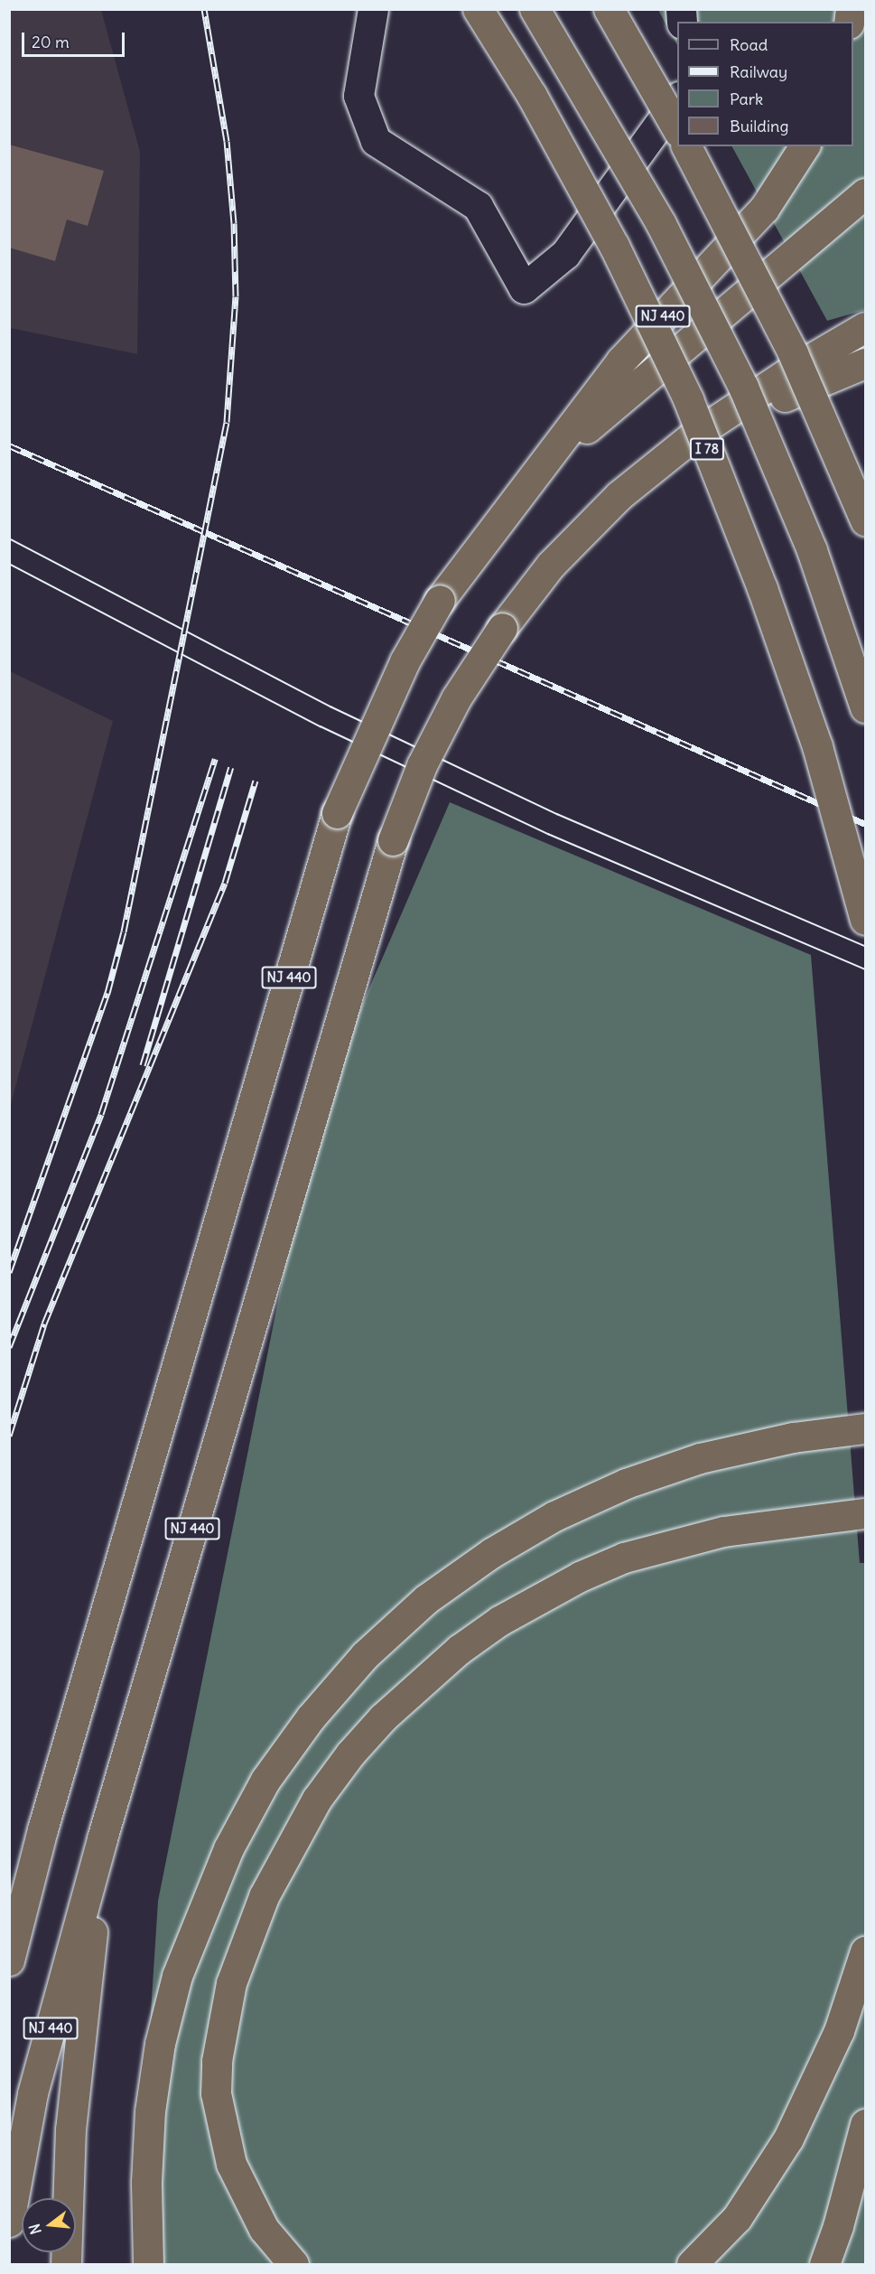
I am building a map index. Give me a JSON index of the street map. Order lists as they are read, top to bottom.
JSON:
{
  "streets": {
    "highway": ["NJ 440", "I 78"]
  },
  "legend": [
    "Road",
    "Railway",
    "Park",
    "Building"
  ],
  "scale_bar": "20 m",
  "north": "left"
}
